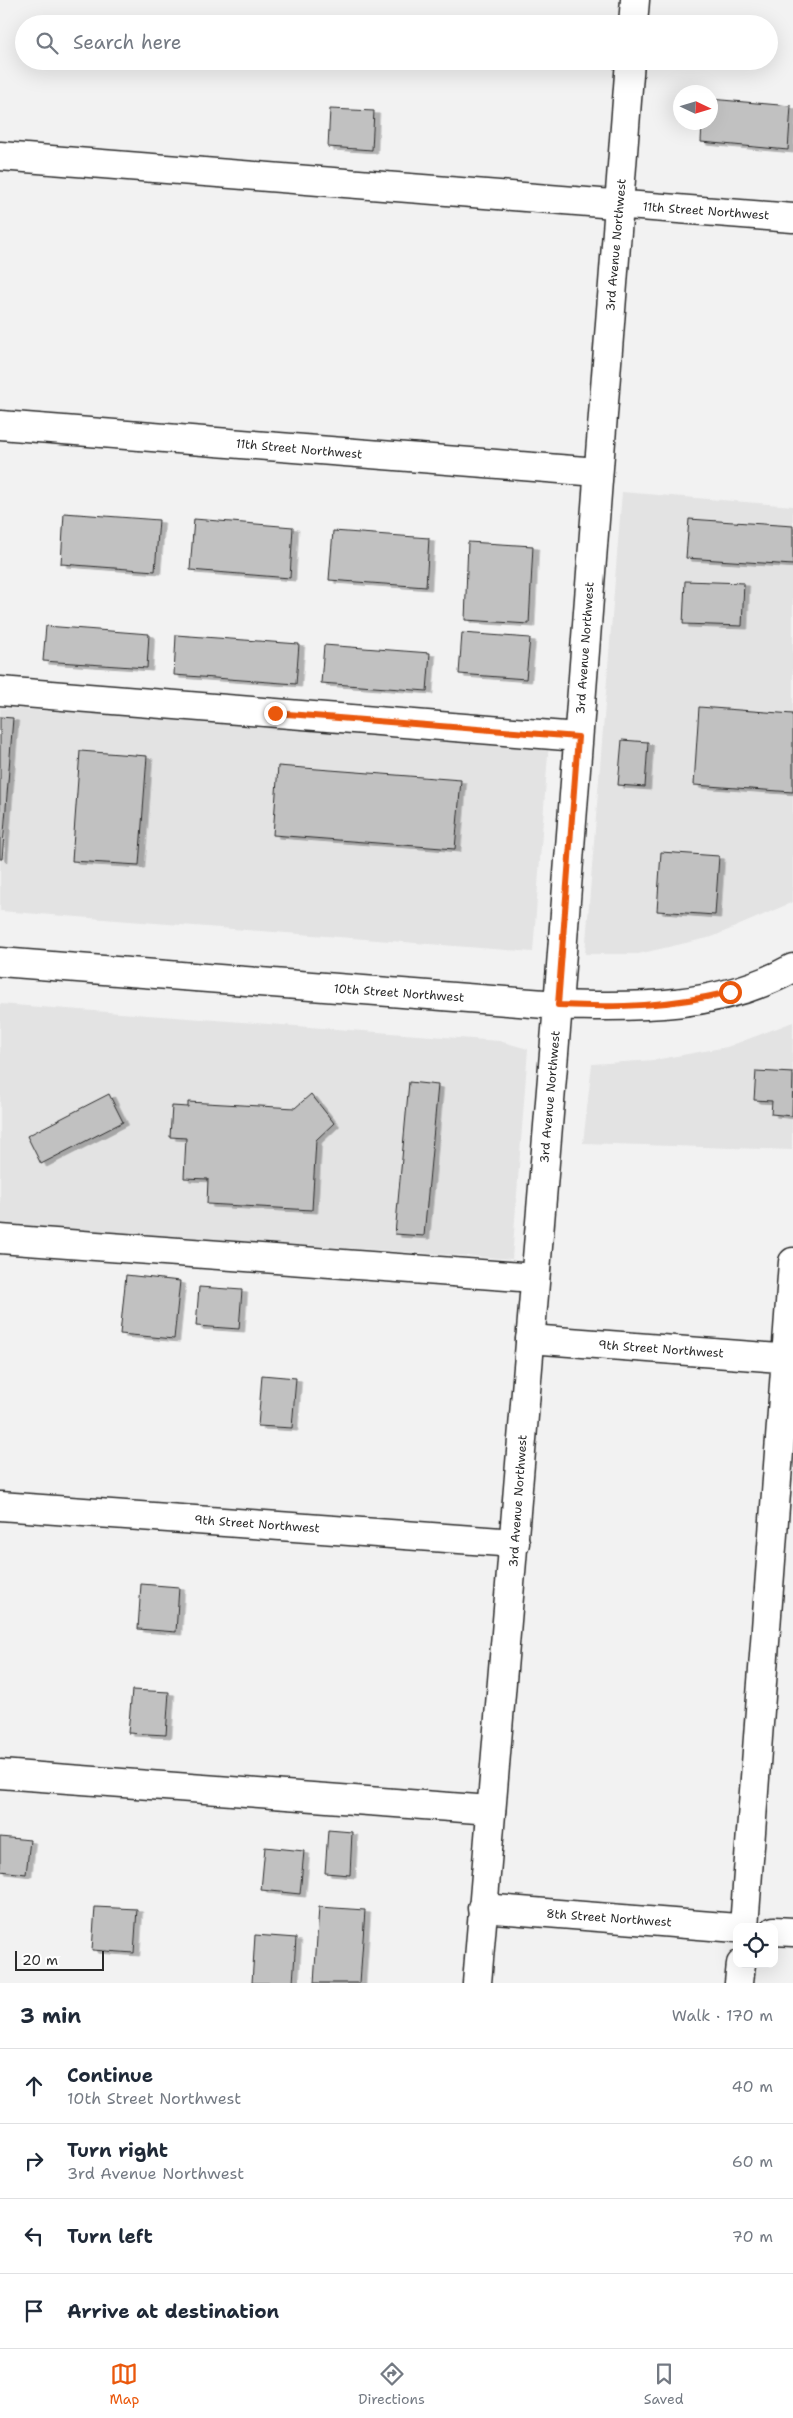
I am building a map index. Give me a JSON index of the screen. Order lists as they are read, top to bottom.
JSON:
{
  "streets": {
    "street": [
      "11th Street Northwest",
      "3rd Avenue Northwest",
      "10th Street Northwest",
      "9th Street Northwest",
      "8th Street Northwest"
    ]
  },
  "crossings": [
    ["11th Street Northwest", "3rd Avenue Northwest"],
    ["3rd Avenue Northwest", "10th Street Northwest"],
    ["3rd Avenue Northwest", "9th Street Northwest"],
    ["3rd Avenue Northwest", "8th Street Northwest"]
  ],
  "scale_bar": "20 m",
  "north": "right",
  "page": {
    "search": "Search here",
    "scale": "20 m",
    "heading": ["3 min", "Walk · 170 m"],
    "list": [
      ["Continue", "10th Street Northwest", "40 m"],
      ["Turn right", "3rd Avenue Northwest", "60 m"],
      ["Turn left", "70 m"],
      "Arrive at destination"
    ],
    "nav": ["Map", "Directions", "Saved"]
  }
}
